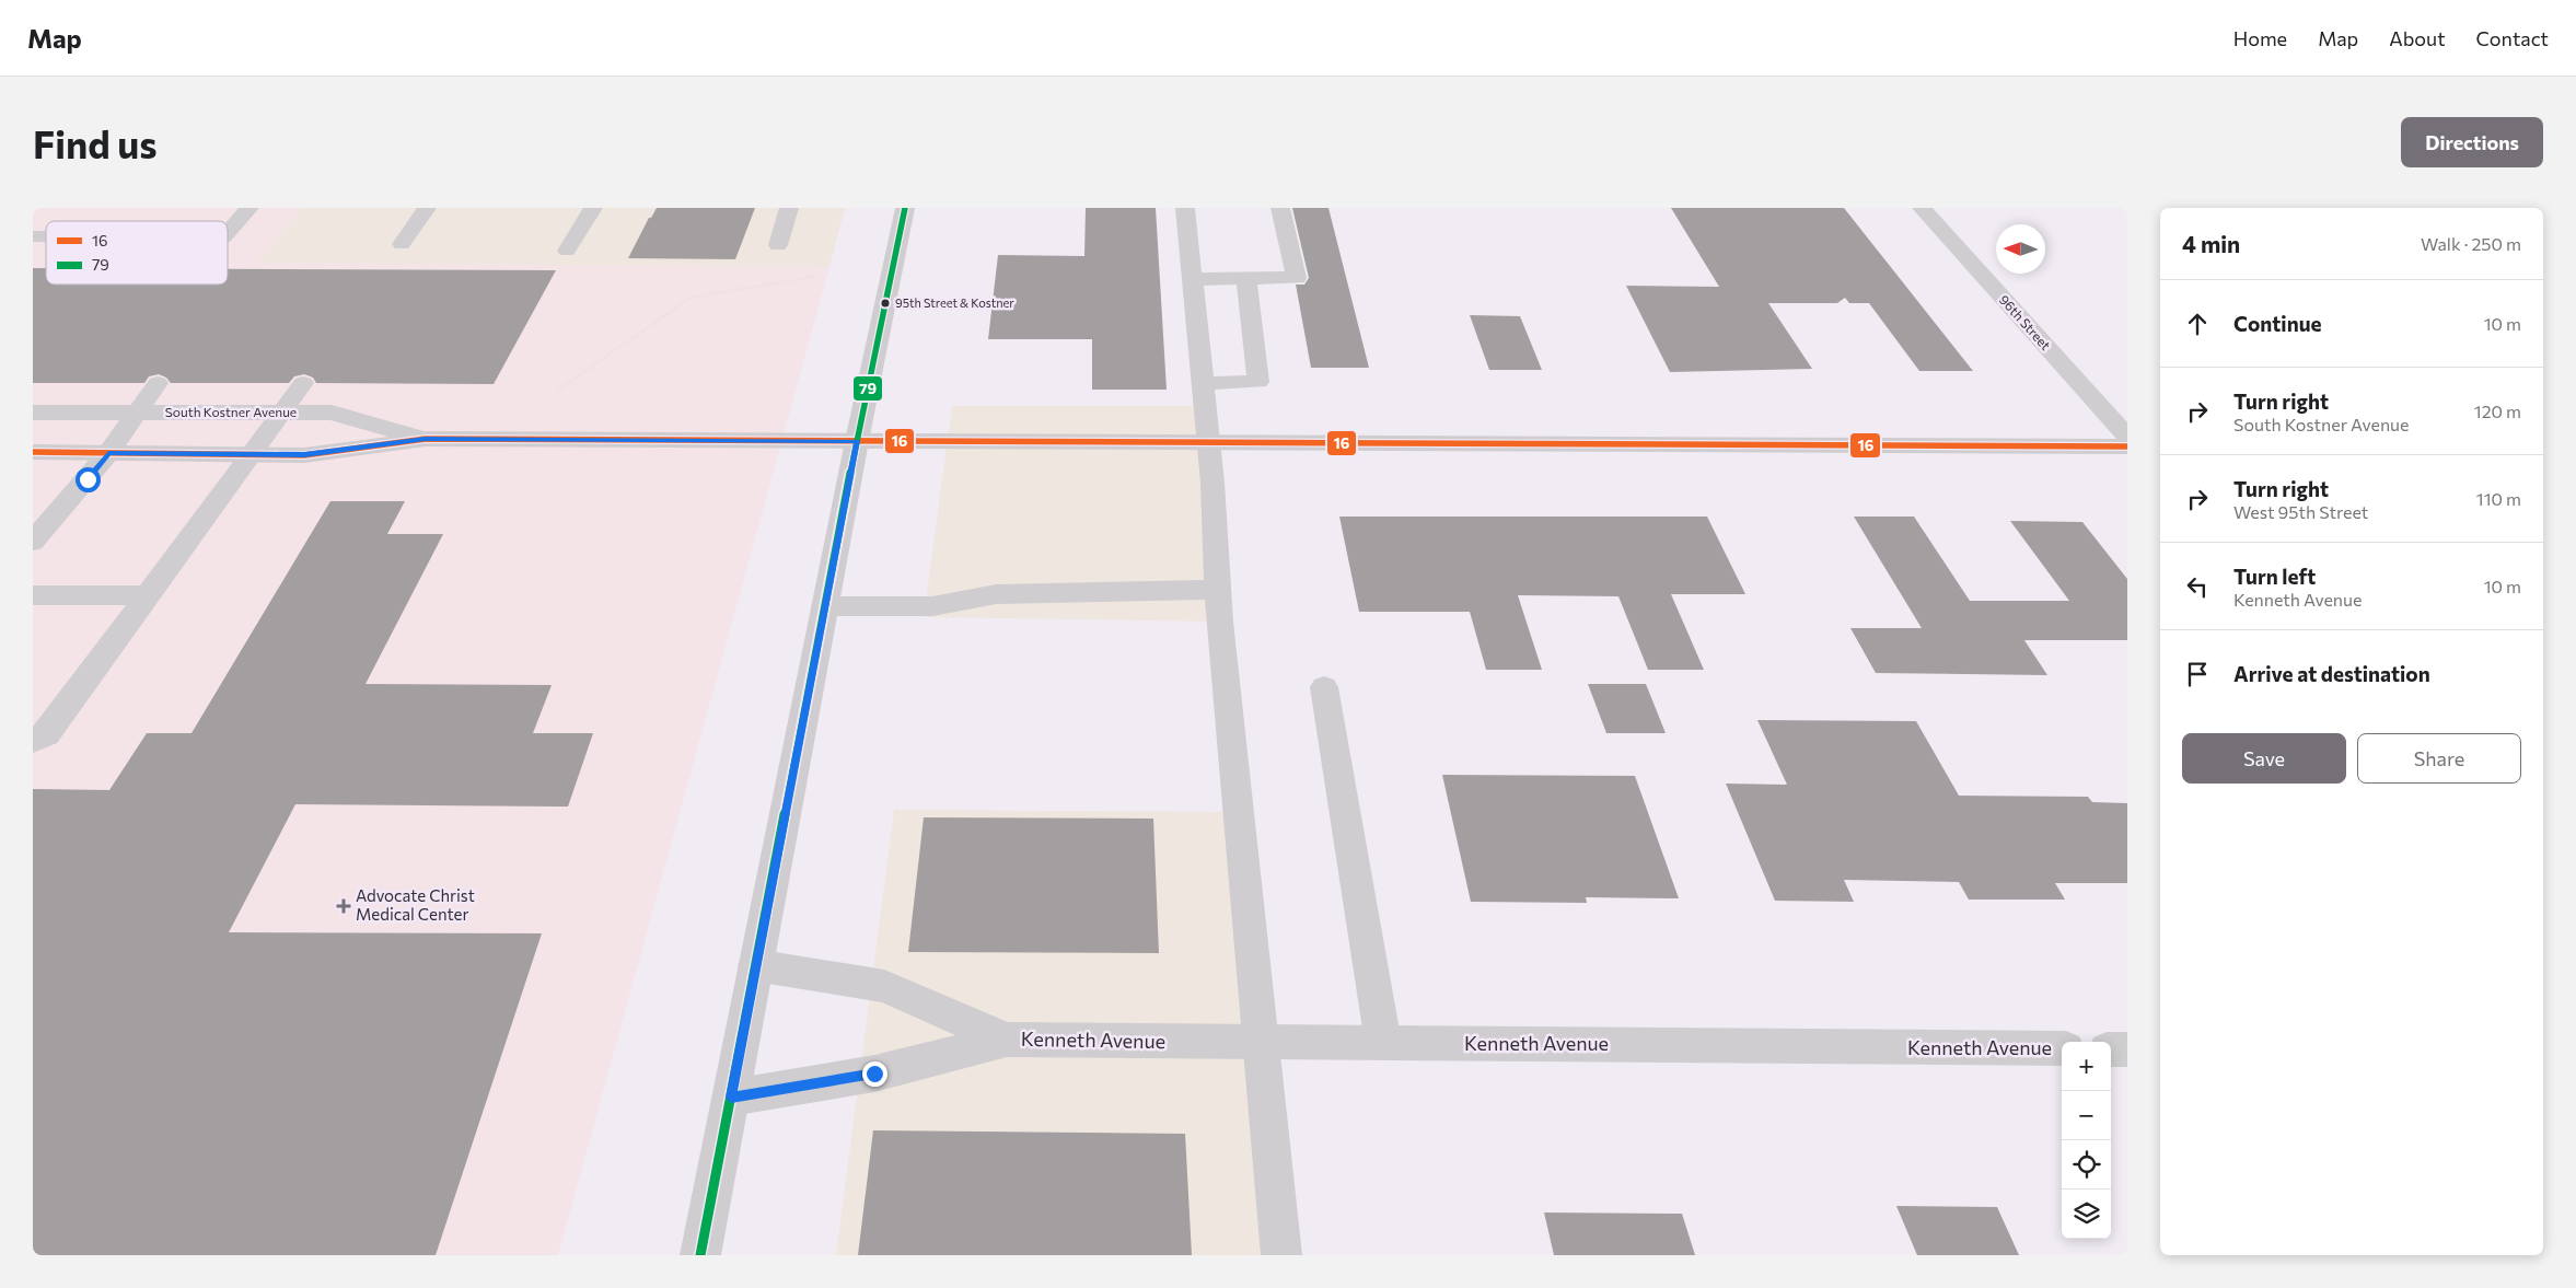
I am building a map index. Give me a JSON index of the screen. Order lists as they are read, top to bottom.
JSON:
{
  "streets": {
    "street": ["96th Street", "South Kostner Avenue", "Kenneth Avenue"]
  },
  "places": {
    "other": ["95th Street & Kostner"],
    "health": ["Advocate Christ Medical Center"]
  },
  "lines": ["transit line 79", "transit line 16"],
  "legend": ["16", "79"],
  "north": "left",
  "page": {
    "header": "Map",
    "nav": [
      "Home",
      "Map",
      "About",
      "Contact"
    ],
    "buttons": [
      "Directions",
      ["Save", "Share"]
    ],
    "title": "Find us",
    "heading": ["4 min", "Walk · 250 m"],
    "list": [
      ["Continue", "10 m"],
      ["Turn right", "South Kostner Avenue", "120 m"],
      ["Turn right", "West 95th Street", "110 m"],
      ["Turn left", "Kenneth Avenue", "10 m"],
      "Arrive at destination"
    ],
    "map_buttons": ["+", "−"]
  }
}
